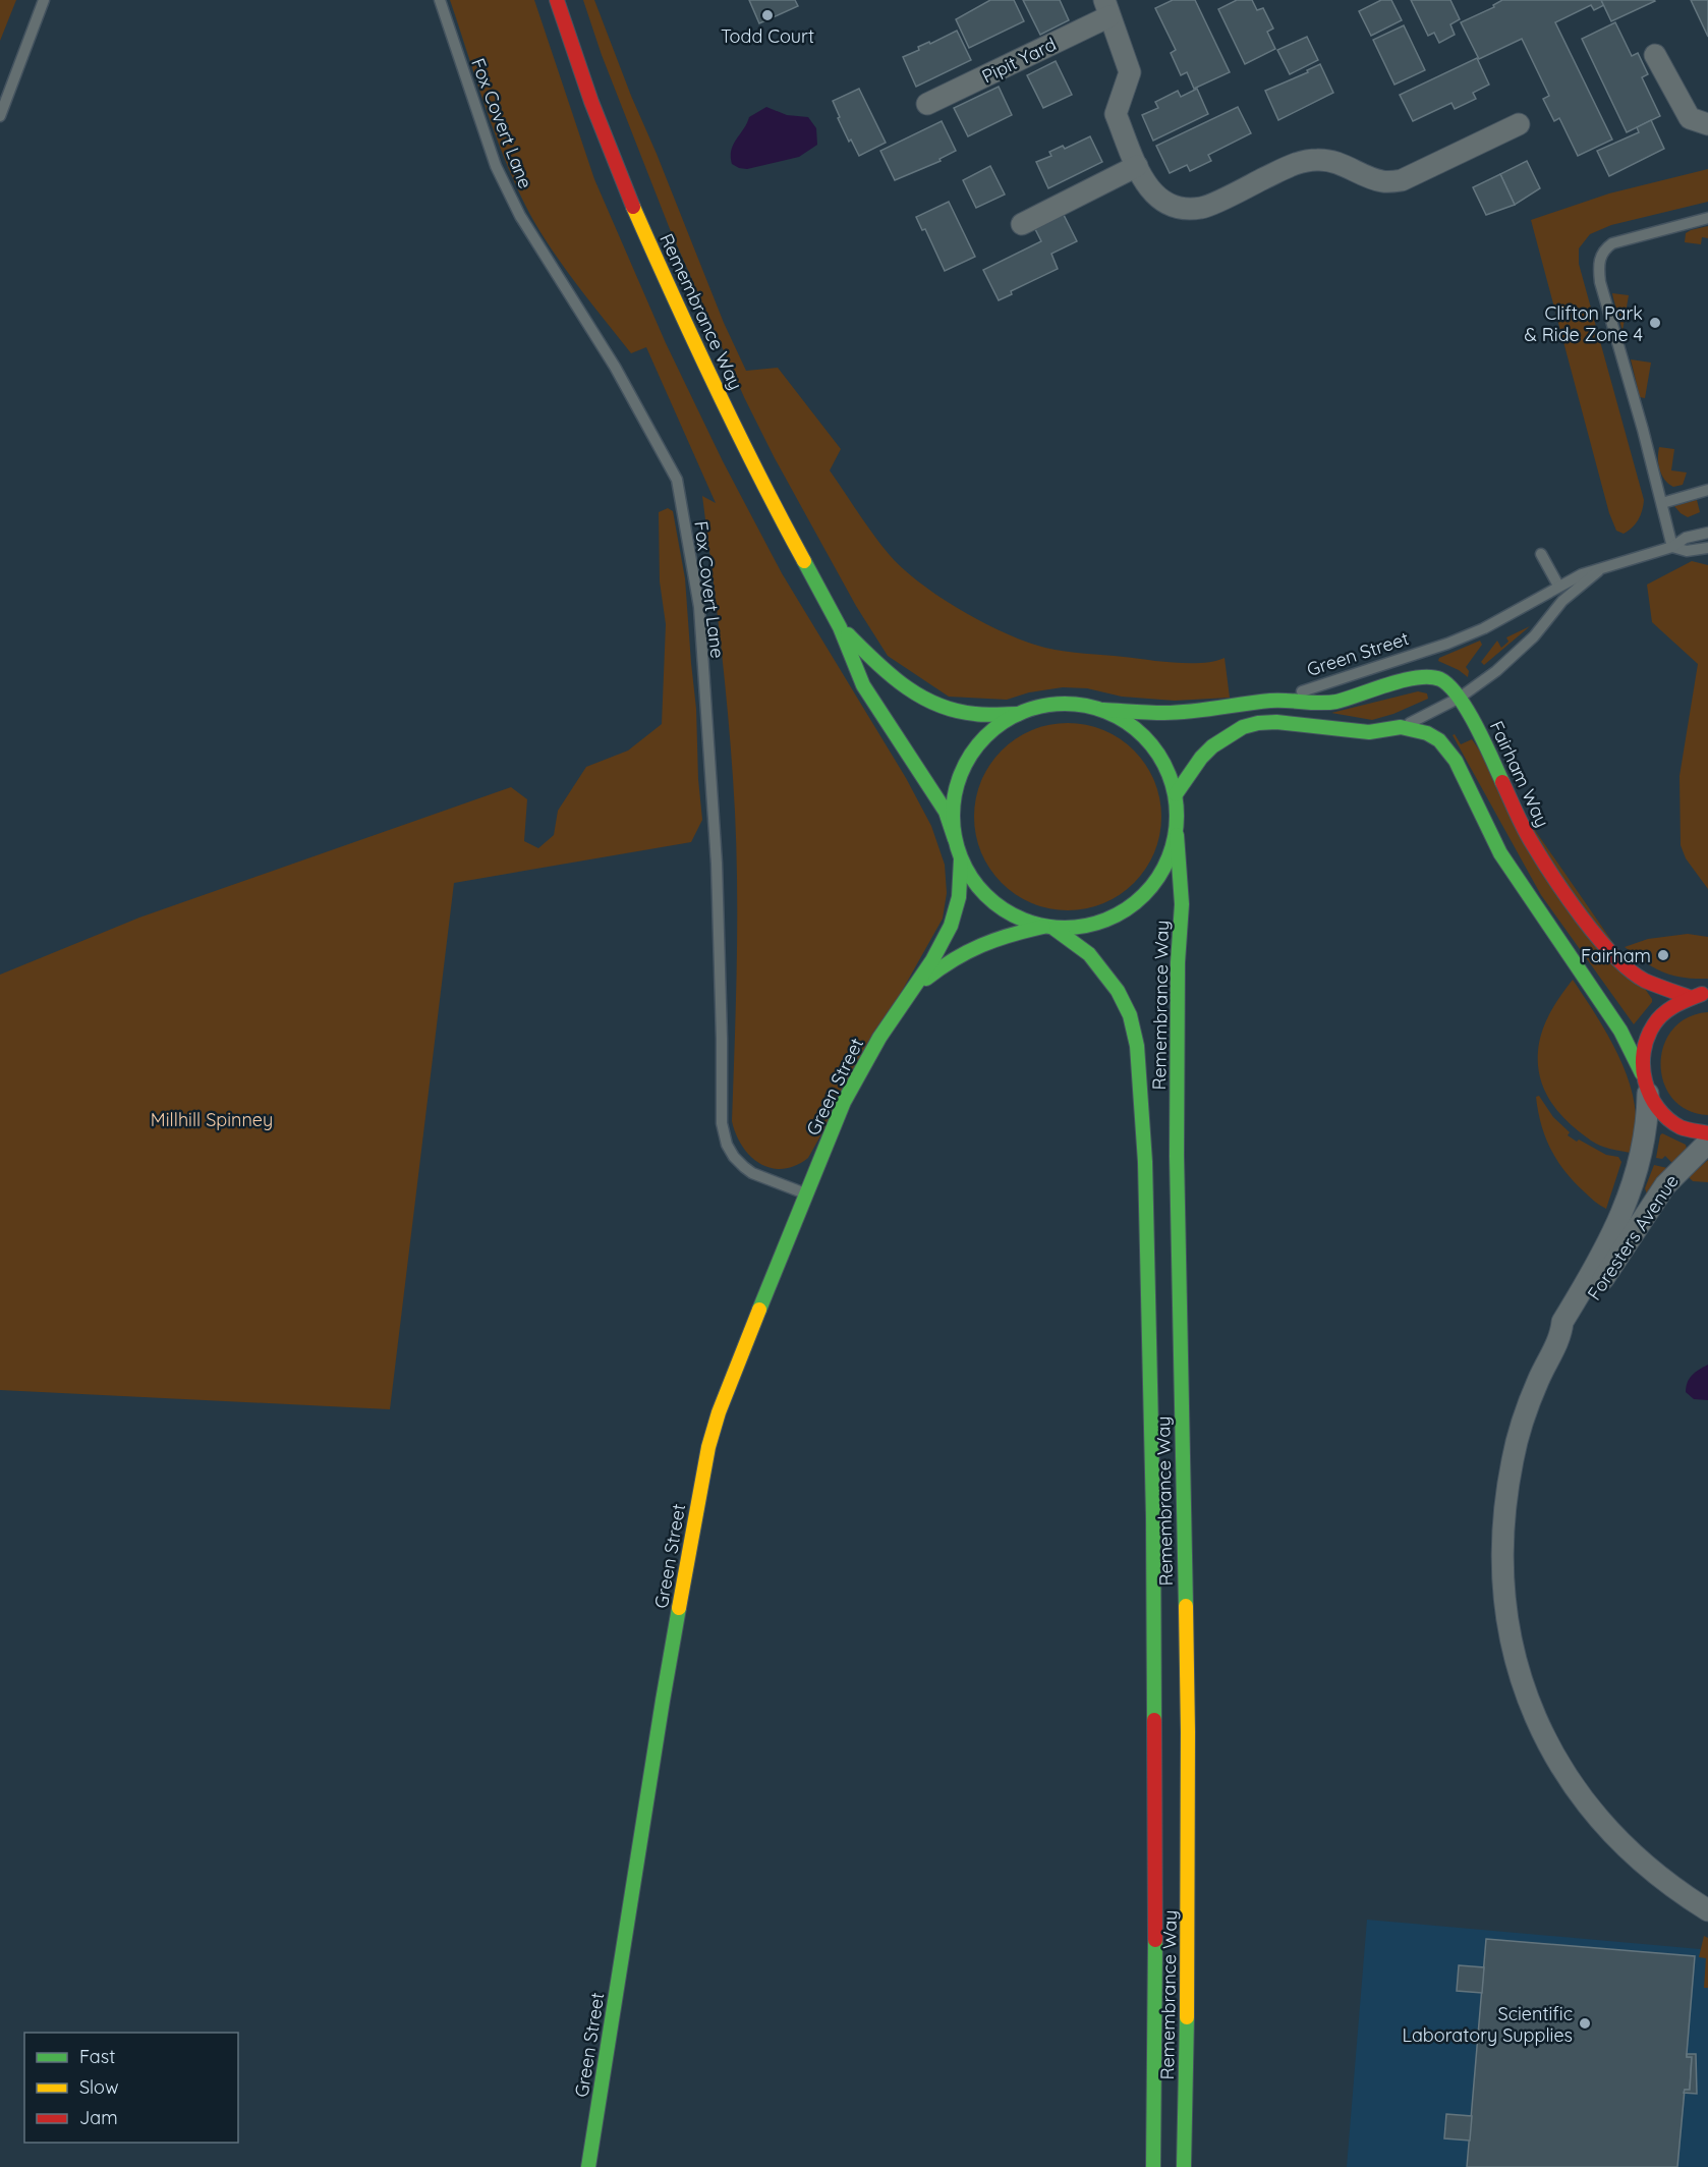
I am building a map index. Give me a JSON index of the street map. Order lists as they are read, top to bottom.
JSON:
{
  "streets": {
    "main road": ["Remembrance Way", "Green Street", "Fairham Way"],
    "street": ["Pipit Yard", "Foresters Avenue"],
    "lane": ["Fox Covert Lane"]
  },
  "crossings": [
    ["Fox Covert Lane", "Green Street"],
    ["Remembrance Way", "Green Street"],
    ["Green Street", "Fairham Way"]
  ],
  "parks": ["Millhill Spinney"],
  "places": [
    "Todd Court",
    "Clifton Park & Ride Zone 4",
    "Fairham",
    "Scientific Laboratory Supplies"
  ],
  "legend": ["Fast", "Slow", "Jam"]
}
